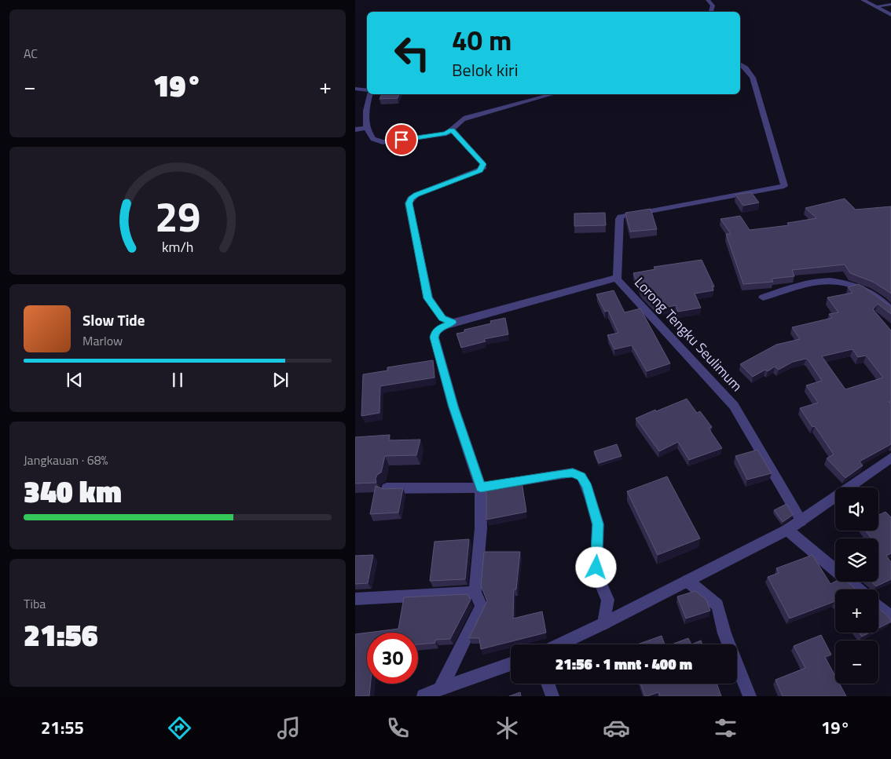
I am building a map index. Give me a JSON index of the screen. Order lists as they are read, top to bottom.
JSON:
{
  "streets": {
    "street": ["Lorong Tengku Seulimum"]
  },
  "page": {
    "tile": [
      "AC",
      ["Jangkauan · 68%", "340 km"],
      ["Tiba", "21:56"]
    ],
    "turn": ["40 m", "Belok kiri"],
    "heat": ["−", "19°", "+"],
    "song": ["Slow Tide", "Marlow"],
    "map_buttons": ["+", "−"],
    "limit": "30",
    "trip": "21:56 · 1 mnt · 400 m",
    "tabs": ["21:55", "19°"],
    "gauge": ["29", "km/h"]
  }
}
